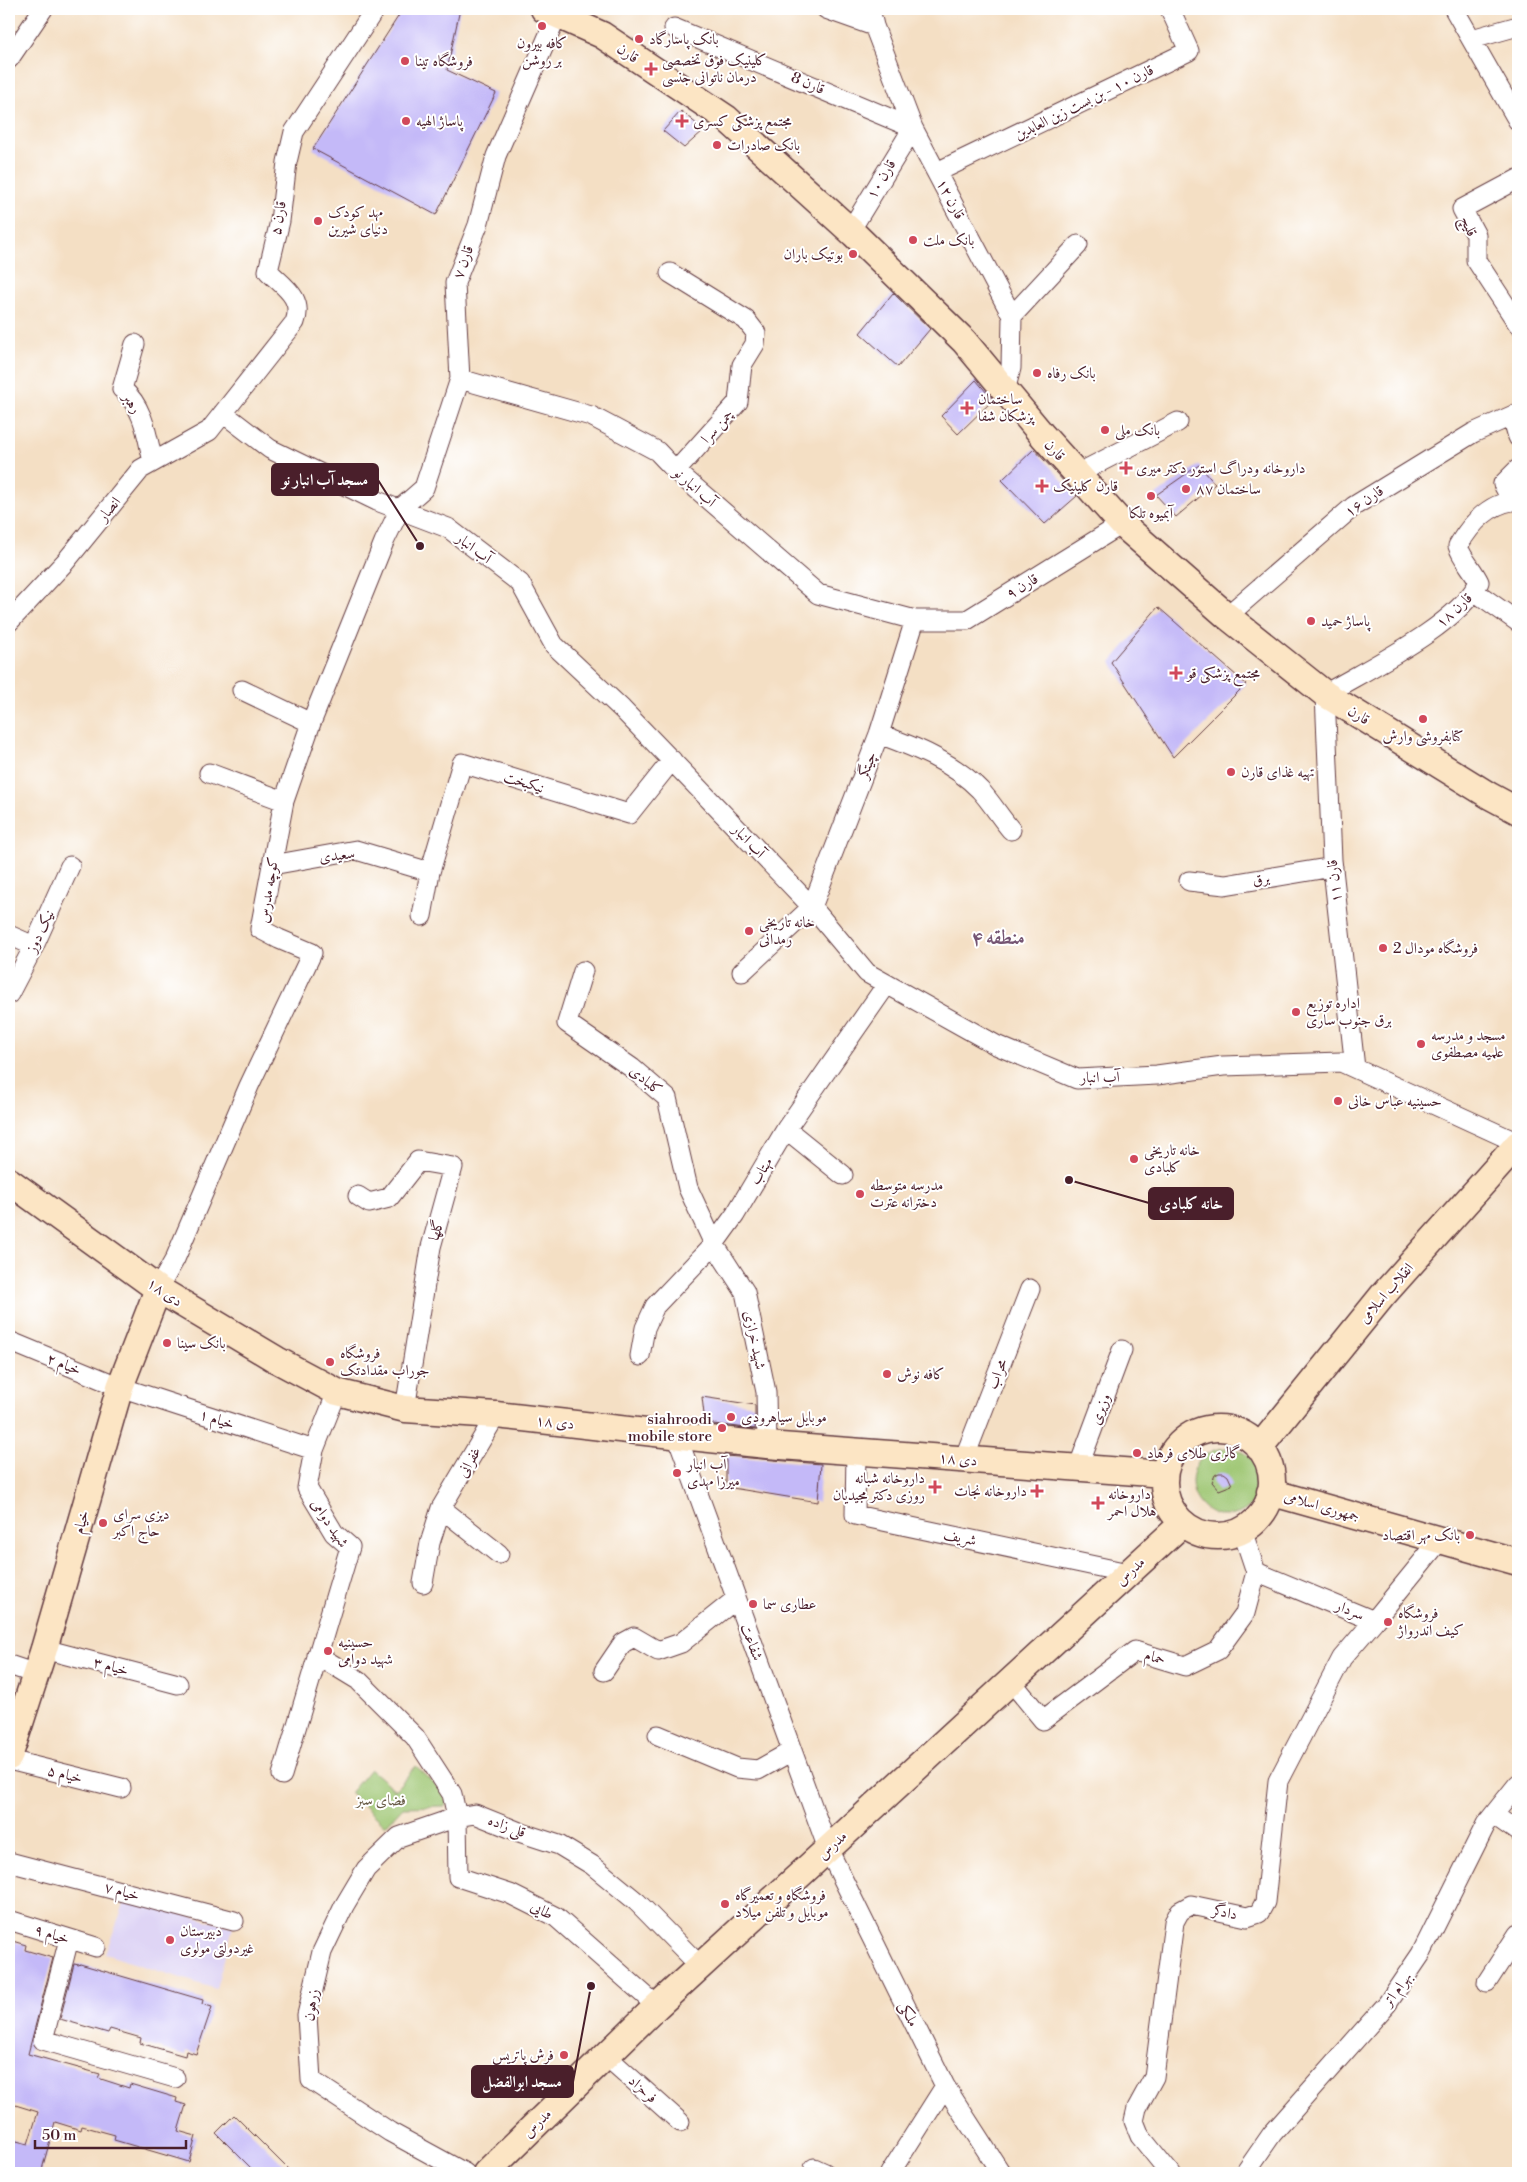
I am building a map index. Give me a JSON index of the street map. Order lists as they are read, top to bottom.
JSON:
{
  "streets": {
    "main road": [
      "قارن",
      "۱۸ دی",
      "انقلاب اسلامی",
      "جمهوری اسلامی",
      "خیام",
      "مدرس"
    ],
    "street": [
      "قارن 8",
      "قارن ۱۰ - بن بست زین العابدین",
      "قارن ١٠",
      "قارن ۱۲",
      "قارن ۵",
      "قلیچ",
      "قارن ٧",
      "رهبر",
      "چمن سرا",
      "آب انبار نو",
      "قارن ۱۶",
      "انصار",
      "آب انبار",
      "قارن ٩",
      "قارن ۱۸",
      "چیتگر",
      "نیکبخت",
      "سعیدی",
      "برق",
      "قارن ۱۱",
      "کوچه مدرس",
      "نیک دوز",
      "کلبادی",
      "مهتاب",
      "گلها",
      "شهید خرازی",
      "خیام ۲",
      "محراب",
      "وزیری",
      "خیام ۱",
      "غفرانی",
      "شهید دوامی",
      "شریف",
      "سردار",
      "شفاعت",
      "حمام",
      "خیام ۳",
      "خیام ۵",
      "قلی زاده",
      "خیام ۷",
      "طایی",
      "دادگر",
      "خیام ۹",
      "بهرام اتر",
      "زرهون",
      "ملکی",
      "فرحزاد"
    ]
  },
  "crossings": [
    ["قارن", "قارن ١٠"],
    ["قارن", "قارن ۱۲"],
    ["قارن", "قارن ٧"],
    ["قارن", "قارن ۱۶"],
    ["قارن", "قارن ٩"],
    ["قارن", "قارن ۱۸"],
    ["قارن", "قارن ۱۱"],
    ["قارن 8", "قارن ١٠"],
    ["قارن 8", "قارن ۱۲"],
    ["قارن ۱۰ - بن بست زین العابدین", "قارن ۱۲"],
    ["قارن ١٠", "قارن ۱۲"],
    ["قارن ۵", "انصار"],
    ["قارن ۵", "آب انبار"],
    ["قارن ٧", "آب انبار نو"],
    ["قارن ٧", "آب انبار"],
    ["قارن ٧", "کوچه مدرس"],
    ["رهبر", "انصار"],
    ["چمن سرا", "آب انبار نو"],
    ["آب انبار نو", "قارن ٩"],
    ["آب انبار نو", "چیتگر"],
    ["انصار", "آب انبار"],
    ["آب انبار", "چیتگر"],
    ["آب انبار", "نیکبخت"],
    ["آب انبار", "قارن ۱۱"],
    ["آب انبار", "کوچه مدرس"],
    ["آب انبار", "مهتاب"],
    ["آب انبار", "انقلاب اسلامی"],
    ["قارن ٩", "چیتگر"],
    ["قارن ۱۸", "قارن ۱۱"],
    ["نیکبخت", "سعیدی"],
    ["سعیدی", "کوچه مدرس"],
    ["برق", "قارن ۱۱"],
    ["کوچه مدرس", "۱۸ دی"],
    ["کوچه مدرس", "خیام"],
    ["کلبادی", "مهتاب"],
    ["کلبادی", "شهید خرازی"],
    ["مهتاب", "شهید خرازی"],
    ["گلها", "۱۸ دی"],
    ["۱۸ دی", "انقلاب اسلامی"],
    ["۱۸ دی", "شهید خرازی"],
    ["۱۸ دی", "محراب"],
    ["۱۸ دی", "وزیری"],
    ["۱۸ دی", "غفرانی"],
    ["۱۸ دی", "جمهوری اسلامی"],
    ["۱۸ دی", "خیام"],
    ["۱۸ دی", "شهید دوامی"],
    ["۱۸ دی", "شریف"],
    ["۱۸ دی", "مدرس"],
    ["۱۸ دی", "شفاعت"],
    ["انقلاب اسلامی", "جمهوری اسلامی"],
    ["انقلاب اسلامی", "مدرس"],
    ["خیام ۲", "خیام ۱"],
    ["خیام ۲", "خیام"],
    ["خیام ۱", "خیام"],
    ["خیام ۱", "شهید دوامی"],
    ["جمهوری اسلامی", "مدرس"],
    ["جمهوری اسلامی", "سردار"],
    ["خیام", "خیام ۳"],
    ["خیام", "خیام ۵"],
    ["شریف", "مدرس"],
    ["مدرس", "شفاعت"],
    ["مدرس", "حمام"],
    ["مدرس", "قلی زاده"],
    ["مدرس", "طایی"],
    ["مدرس", "ملکی"],
    ["مدرس", "فرحزاد"],
    ["سردار", "حمام"],
    ["سردار", "دادگر"],
    ["شفاعت", "ملکی"],
    ["قلی زاده", "طایی"],
    ["قلی زاده", "زرهون"],
    ["طایی", "زرهون"]
  ],
  "districts": ["منطقه ۴"],
  "parks": ["فضای سبز"],
  "places": {
    "other": [
      "کافه بیرون بر روشن",
      "بانک پاسارگاد",
      "فروشگاه تینا",
      "پاساژ الهیه",
      "بانک صادرات",
      "مهد کودک دنیای شیرین",
      "بانک ملت",
      "بوتیک باران",
      "بانک رفاه",
      "بانک ملی",
      "ساختمان ٨٧",
      "آبمیوه تلکا",
      "مسجد آب انبار نو",
      "پاساژ حمید",
      "کتابفروشی وارش",
      "تهیه غذای قارن",
      "خانه تاریخی رمدانی",
      "فروشگاه مودال 2",
      "اداره توزیع برق جنوب ساری",
      "مسجد و مدرسه علمیه مصطفوی",
      "حسینیه عباس خانی",
      "خانه تاریخی کلبادی",
      "خانه کلبادی",
      "مدرسه متوسطه دخترانه عترت",
      "بانک سینا",
      "فروشگاه جوراب مقدادتک",
      "کافه نوش",
      "موبایل سیاهرودی",
      "siahroodi mobile store",
      "گالری طلای فرهاد",
      "آب انبار میرزا مهدی",
      "دیزی سرای حاج اکبر",
      "بانک مهر اقتصاد",
      "عطاری سما",
      "فروشگاه کیف اندرواژ",
      "حسینیه شهید دوامی",
      "فروشگاه و تعمیرگاه موبایل و تلفن میلاد",
      "دبیرستان غیردولتی مولوی",
      "مسجد ابوالفضل",
      "فرش پاتریس"
    ],
    "health": [
      "کلینیک فوق تخصصی درمان ناتوانی جنسی",
      "مجتمع پزشکی کسری",
      "ساختمان پزشکان شفا",
      "داروخانه ودراگ استور دکتر میری",
      "قارن کلینیک",
      "مجتمع پزشکی قو",
      "داروخانه شبانه روزی دکتر مجیدیان",
      "داروخانه نجات",
      "داروخانه هلال احمر"
    ]
  },
  "scale_bar": "50 m"
}
